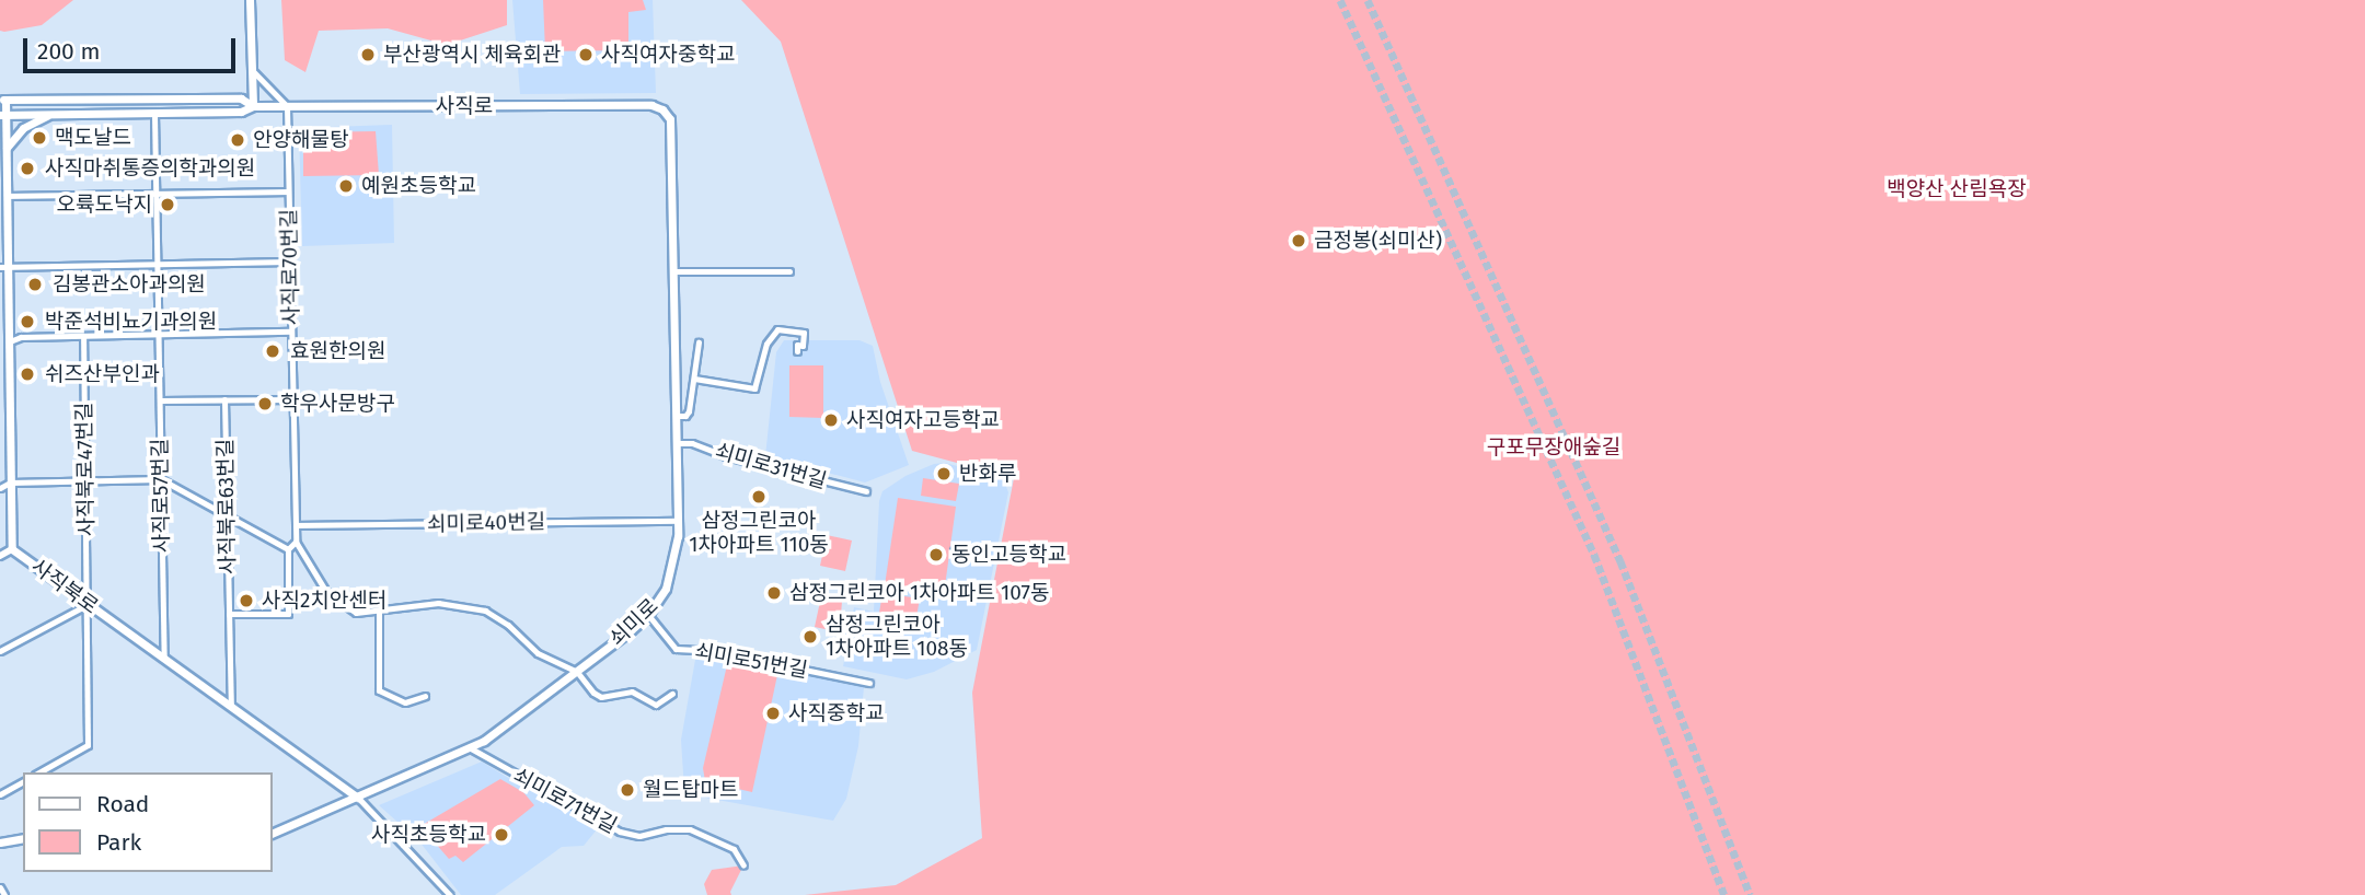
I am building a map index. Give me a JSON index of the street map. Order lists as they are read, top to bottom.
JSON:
{
  "streets": {
    "main road": ["사직로", "사직북로", "쇠미로"],
    "street": [
      "사직로70번길",
      "쇠미로31번길",
      "사직북로47번길",
      "사직로57번길",
      "사직북로63번길",
      "쇠미로40번길",
      "쇠미로51번길",
      "쇠미로71번길"
    ]
  },
  "crossings": [
    ["사직로", "사직로70번길"],
    ["사직로", "사직로57번길"],
    ["사직로", "사직북로"],
    ["사직로", "쇠미로"],
    ["사직로70번길", "쇠미로40번길"],
    ["쇠미로31번길", "쇠미로"],
    ["사직북로47번길", "사직북로"],
    ["사직로57번길", "사직북로"],
    ["사직북로63번길", "사직북로"],
    ["쇠미로40번길", "쇠미로"],
    ["사직북로", "쇠미로"],
    ["쇠미로", "쇠미로51번길"],
    ["쇠미로", "쇠미로71번길"]
  ],
  "parks": ["백양산 산림욕장", "구포무장애숲길"],
  "places": [
    "부산광역시 체육회관",
    "사직여자중학교",
    "맥도날드",
    "안양해물탕",
    "사직마취통증의학과의원",
    "예원초등학교",
    "오륙도낙지",
    "금정봉(쇠미산)",
    "김봉관소아과의원",
    "박준석비뇨기과의원",
    "효원한의원",
    "쉬즈산부인과",
    "학우사문방구",
    "사직여자고등학교",
    "반화루",
    "삼정그린코아 1차아파트 110동",
    "동인고등학교",
    "삼정그린코아 1차아파트 107동",
    "사직2치안센터",
    "삼정그린코아 1차아파트 108동",
    "사직중학교",
    "월드탑마트",
    "사직초등학교"
  ],
  "legend": ["Road", "Park"],
  "scale_bar": "200 m"
}
